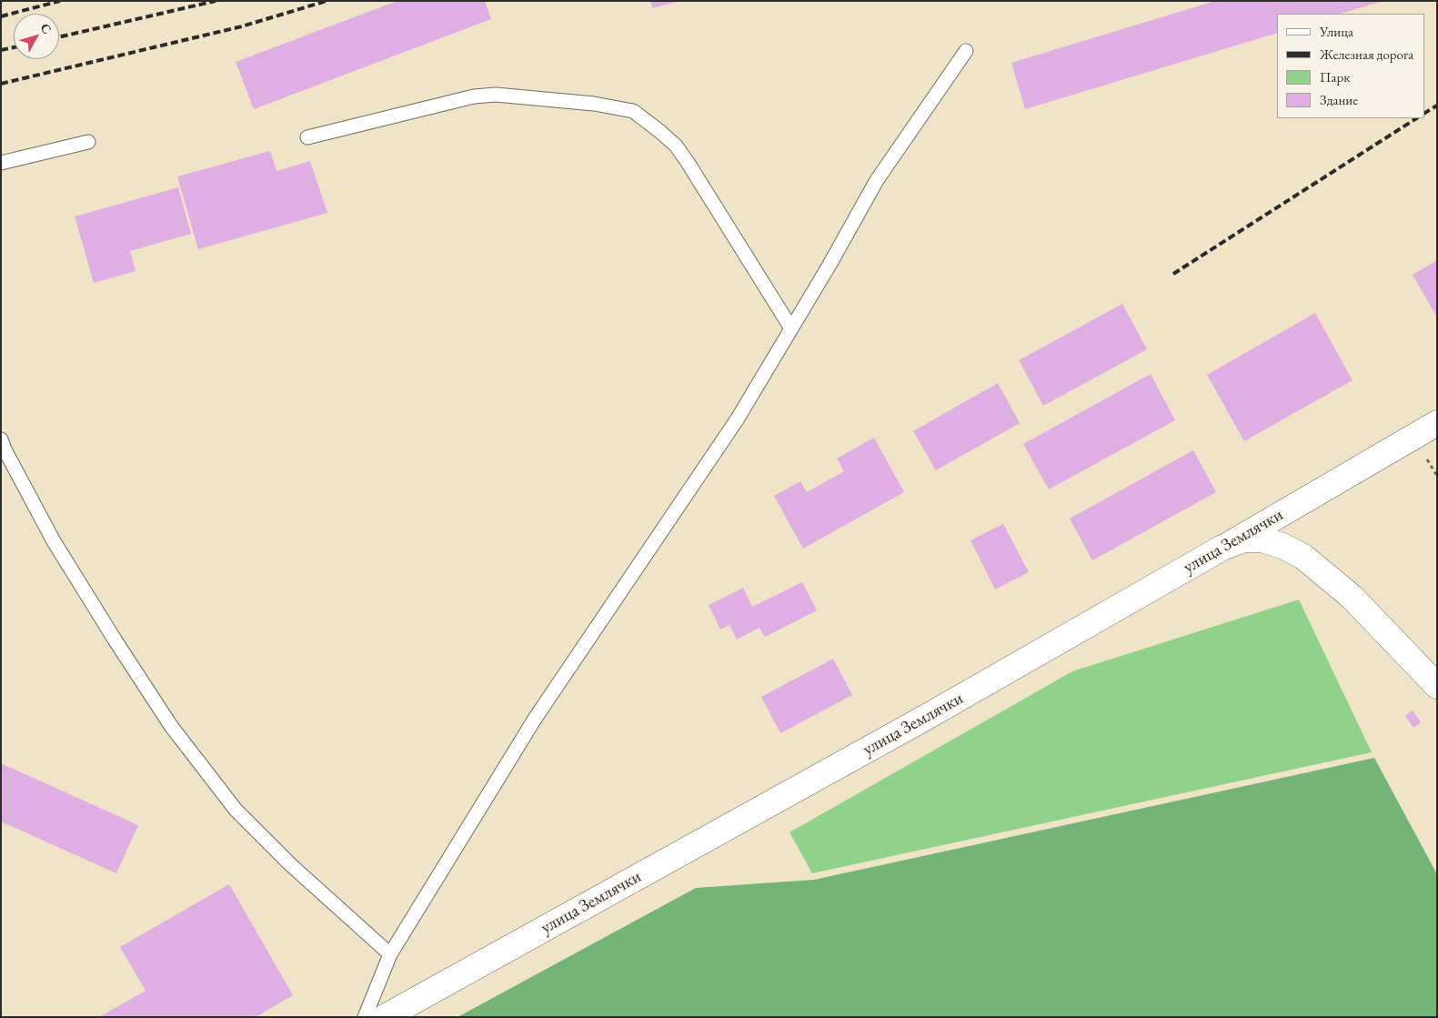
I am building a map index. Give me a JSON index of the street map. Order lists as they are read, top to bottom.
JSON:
{
  "streets": {
    "street": ["улица Землячки"]
  },
  "legend": [
    "Улица",
    "Железная дорога",
    "Парк",
    "Здание"
  ],
  "north": "top right"
}
